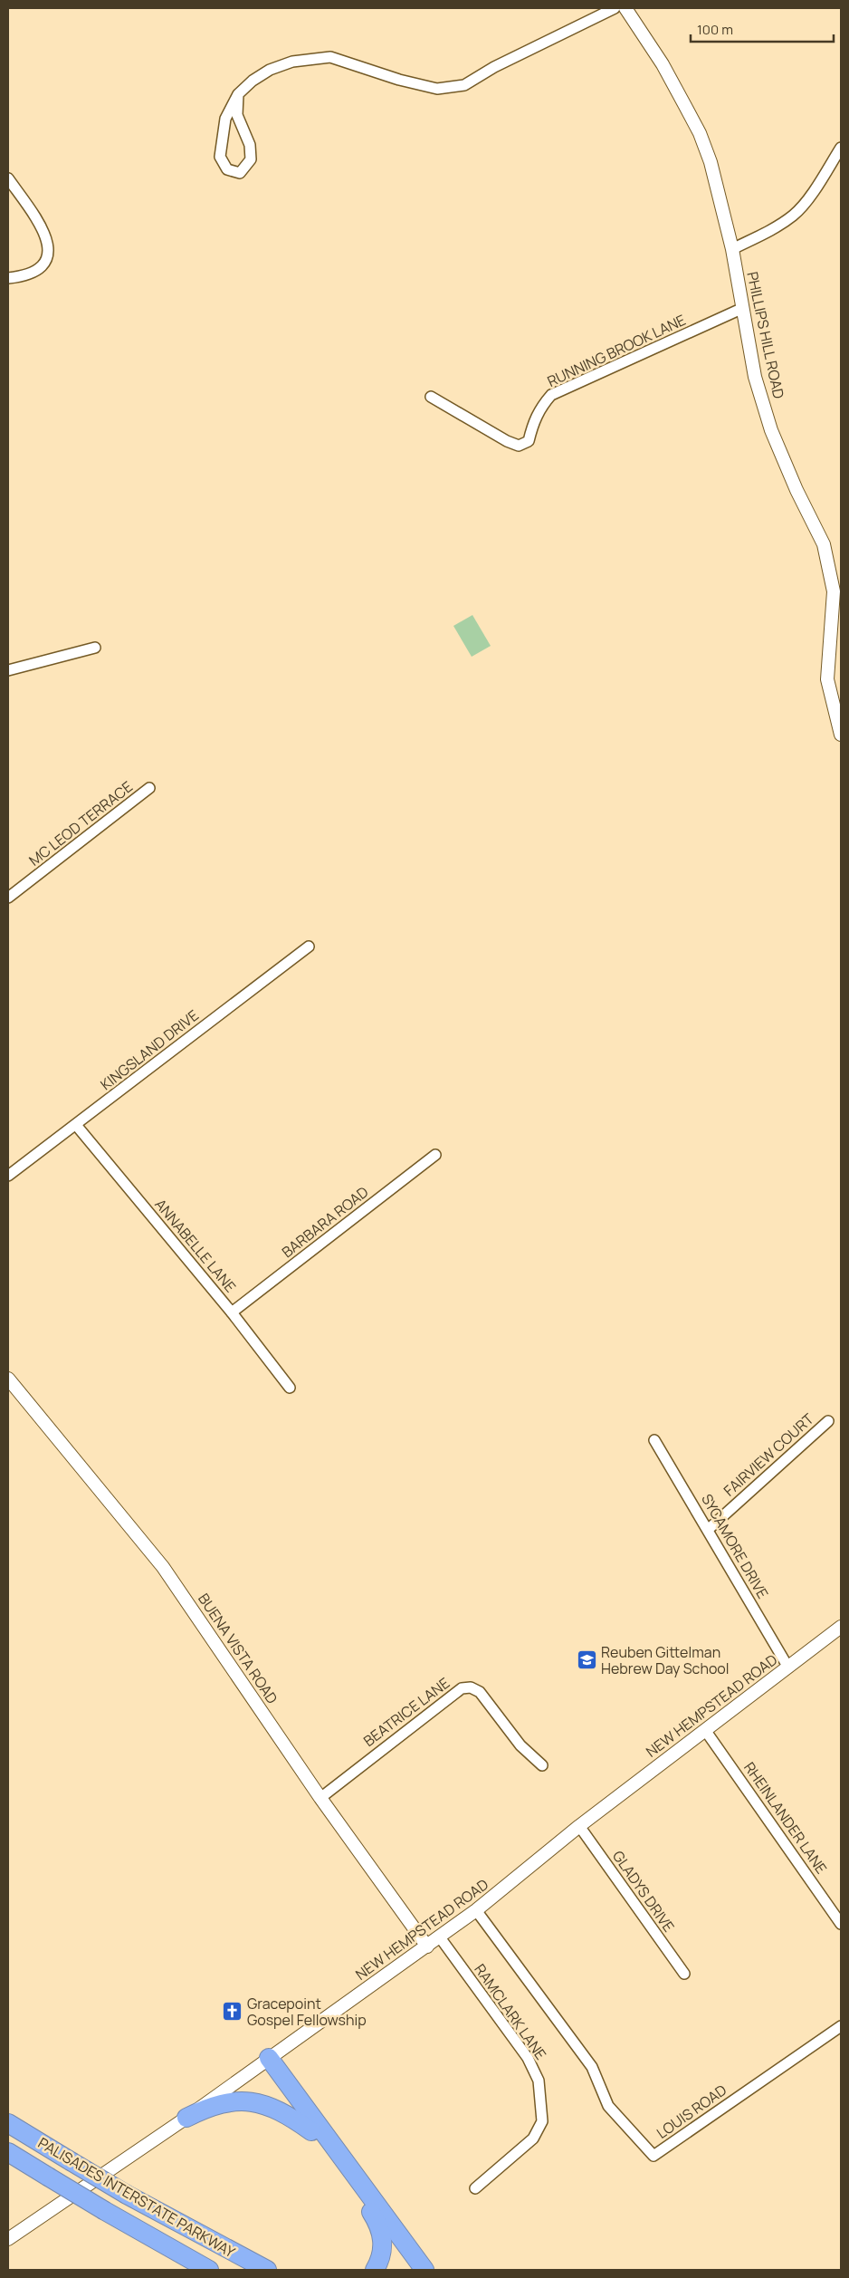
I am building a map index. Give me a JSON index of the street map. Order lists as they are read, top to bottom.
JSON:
{
  "streets": {
    "highway": ["PALISADES INTERSTATE PARKWAY"],
    "street": [
      "PHILLIPS HILL ROAD",
      "RUNNING BROOK LANE",
      "MC LEOD TERRACE",
      "KINGSLAND DRIVE",
      "BARBARA ROAD",
      "ANNABELLE LANE",
      "FAIRVIEW COURT",
      "SYCAMORE DRIVE",
      "BUENA VISTA ROAD",
      "NEW HEMPSTEAD ROAD",
      "BEATRICE LANE",
      "RHEINLANDER LANE",
      "GLADYS DRIVE",
      "RAMCLARK LANE",
      "LOUIS ROAD"
    ]
  },
  "crossings": [
    ["PHILLIPS HILL ROAD", "RUNNING BROOK LANE"],
    ["KINGSLAND DRIVE", "ANNABELLE LANE"],
    ["BARBARA ROAD", "ANNABELLE LANE"],
    ["FAIRVIEW COURT", "SYCAMORE DRIVE"],
    ["SYCAMORE DRIVE", "NEW HEMPSTEAD ROAD"],
    ["BUENA VISTA ROAD", "NEW HEMPSTEAD ROAD"],
    ["BUENA VISTA ROAD", "BEATRICE LANE"],
    ["NEW HEMPSTEAD ROAD", "RHEINLANDER LANE"],
    ["NEW HEMPSTEAD ROAD", "GLADYS DRIVE"],
    ["NEW HEMPSTEAD ROAD", "RAMCLARK LANE"],
    ["NEW HEMPSTEAD ROAD", "LOUIS ROAD"]
  ],
  "places": {
    "school or university": ["Reuben Gittelman Hebrew Day School"],
    "church": ["Gracepoint Gospel Fellowship"]
  },
  "scale_bar": "100 m"
}
